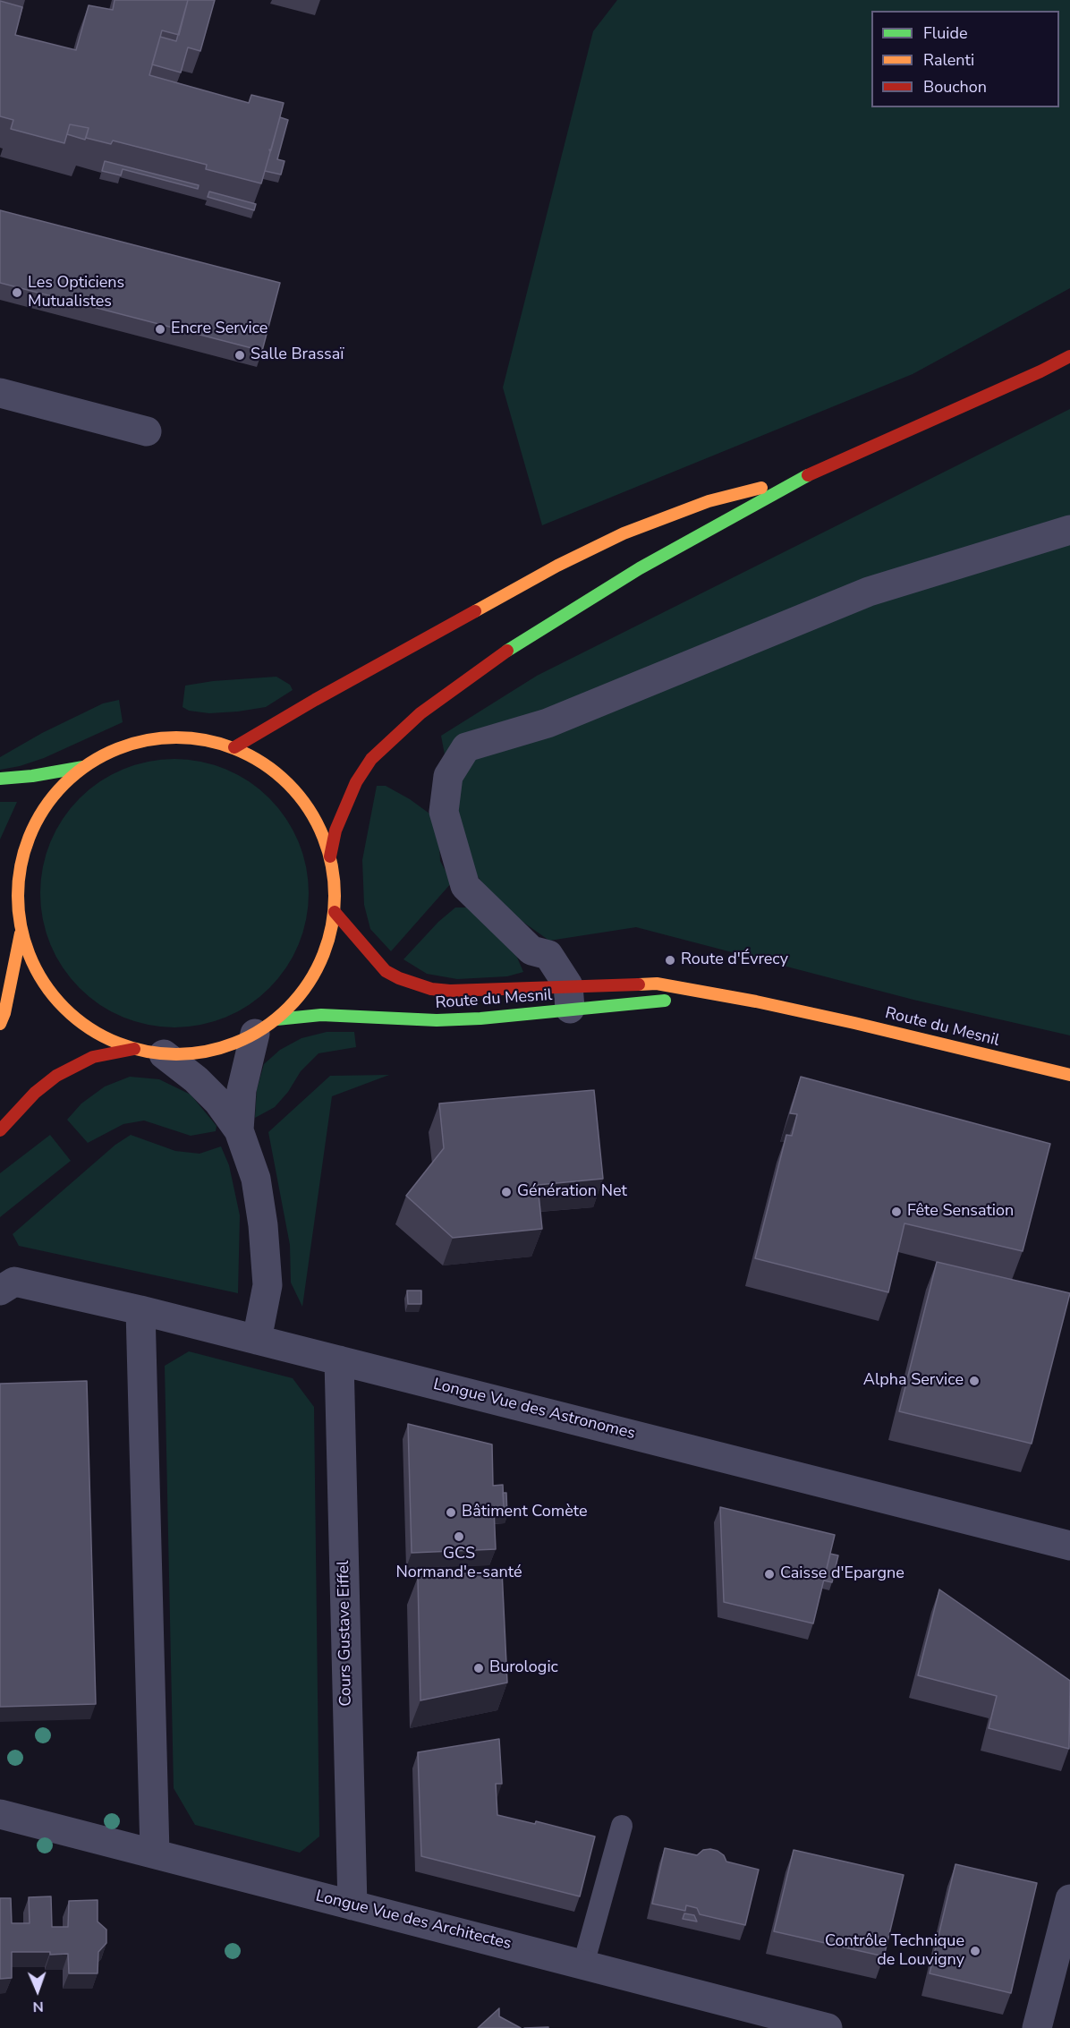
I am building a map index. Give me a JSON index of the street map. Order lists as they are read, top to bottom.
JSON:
{
  "streets": {
    "main road": ["Route du Mesnil"],
    "street": ["Longue Vue des Astronomes", "Cours Gustave Eiffel", "Longue Vue des Architectes"]
  },
  "crossings": [
    ["Longue Vue des Astronomes", "Cours Gustave Eiffel"],
    ["Cours Gustave Eiffel", "Longue Vue des Architectes"]
  ],
  "places": [
    "Les Opticiens Mutualistes",
    "Encre Service",
    "Salle Brassaï",
    "Route d'Évrecy",
    "Génération Net",
    "Fête Sensation",
    "Alpha Service",
    "Bâtiment Comète",
    "GCS Normand'e-santé",
    "Caisse d'Epargne",
    "Burologic",
    "Contrôle Technique de Louvigny"
  ],
  "legend": ["Fluide", "Ralenti", "Bouchon"],
  "north": "bottom"
}
